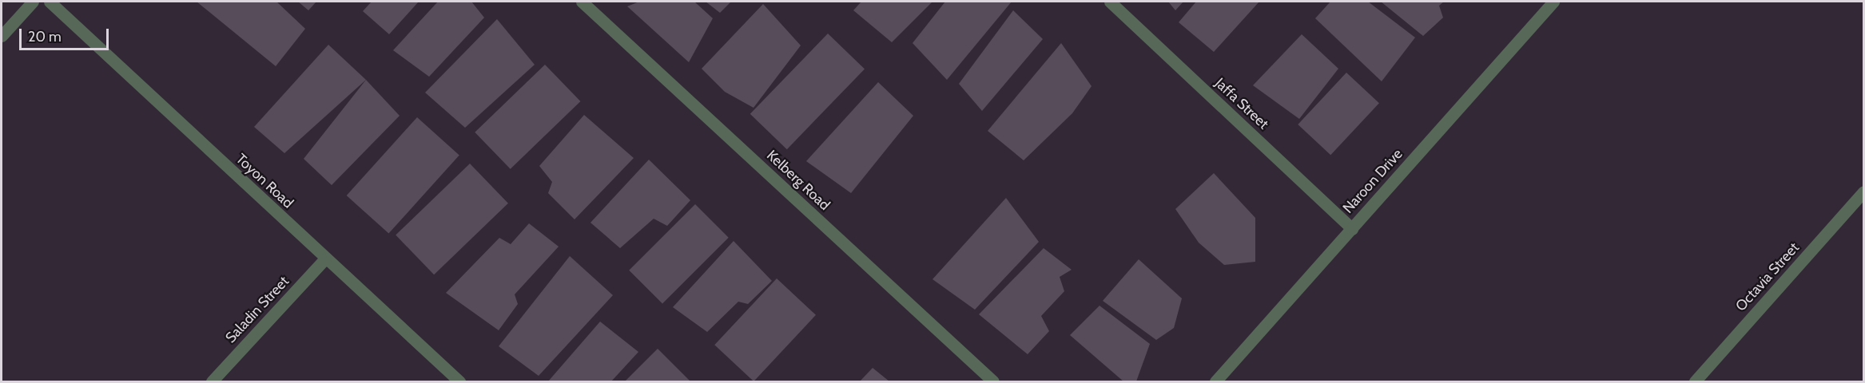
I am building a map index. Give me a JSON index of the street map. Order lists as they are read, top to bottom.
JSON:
{
  "streets": {
    "street": [
      "Jaffa Street",
      "Kelberg Road",
      "Toyon Road",
      "Naroon Drive",
      "Octavia Street",
      "Saladin Street"
    ]
  },
  "crossings": [
    ["Jaffa Street", "Naroon Drive"],
    ["Toyon Road", "Saladin Street"]
  ],
  "scale_bar": "20 m"
}
